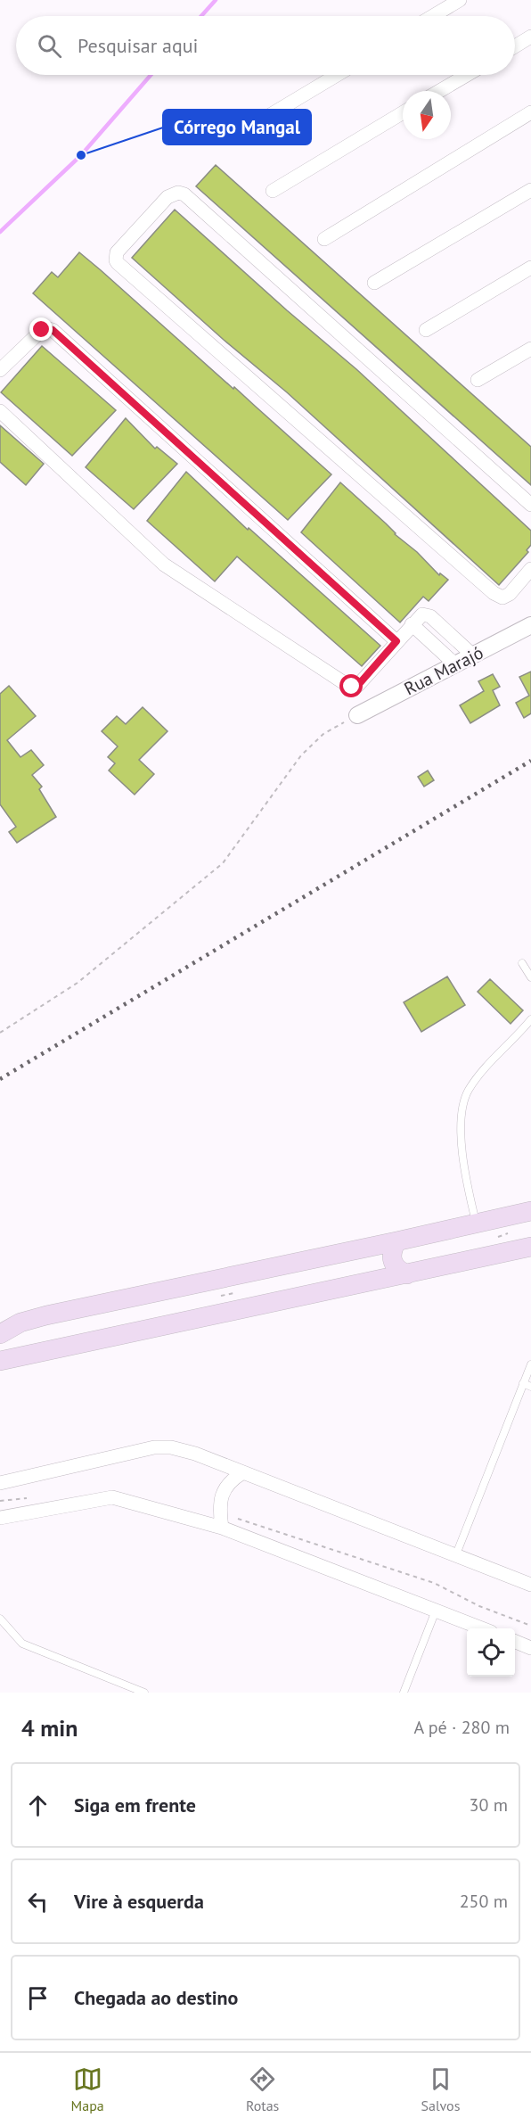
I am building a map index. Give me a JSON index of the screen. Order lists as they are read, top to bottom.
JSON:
{
  "streets": {
    "street": ["Rua Marajó"]
  },
  "places": ["Córrego Mangal"],
  "north": "bottom",
  "page": {
    "search": "Pesquisar aqui",
    "heading": ["4 min", "A pé · 280 m"],
    "list": [
      ["Siga em frente", "30 m"],
      ["Vire à esquerda", "250 m"],
      "Chegada ao destino"
    ],
    "nav": ["Mapa", "Rotas", "Salvos"]
  }
}
